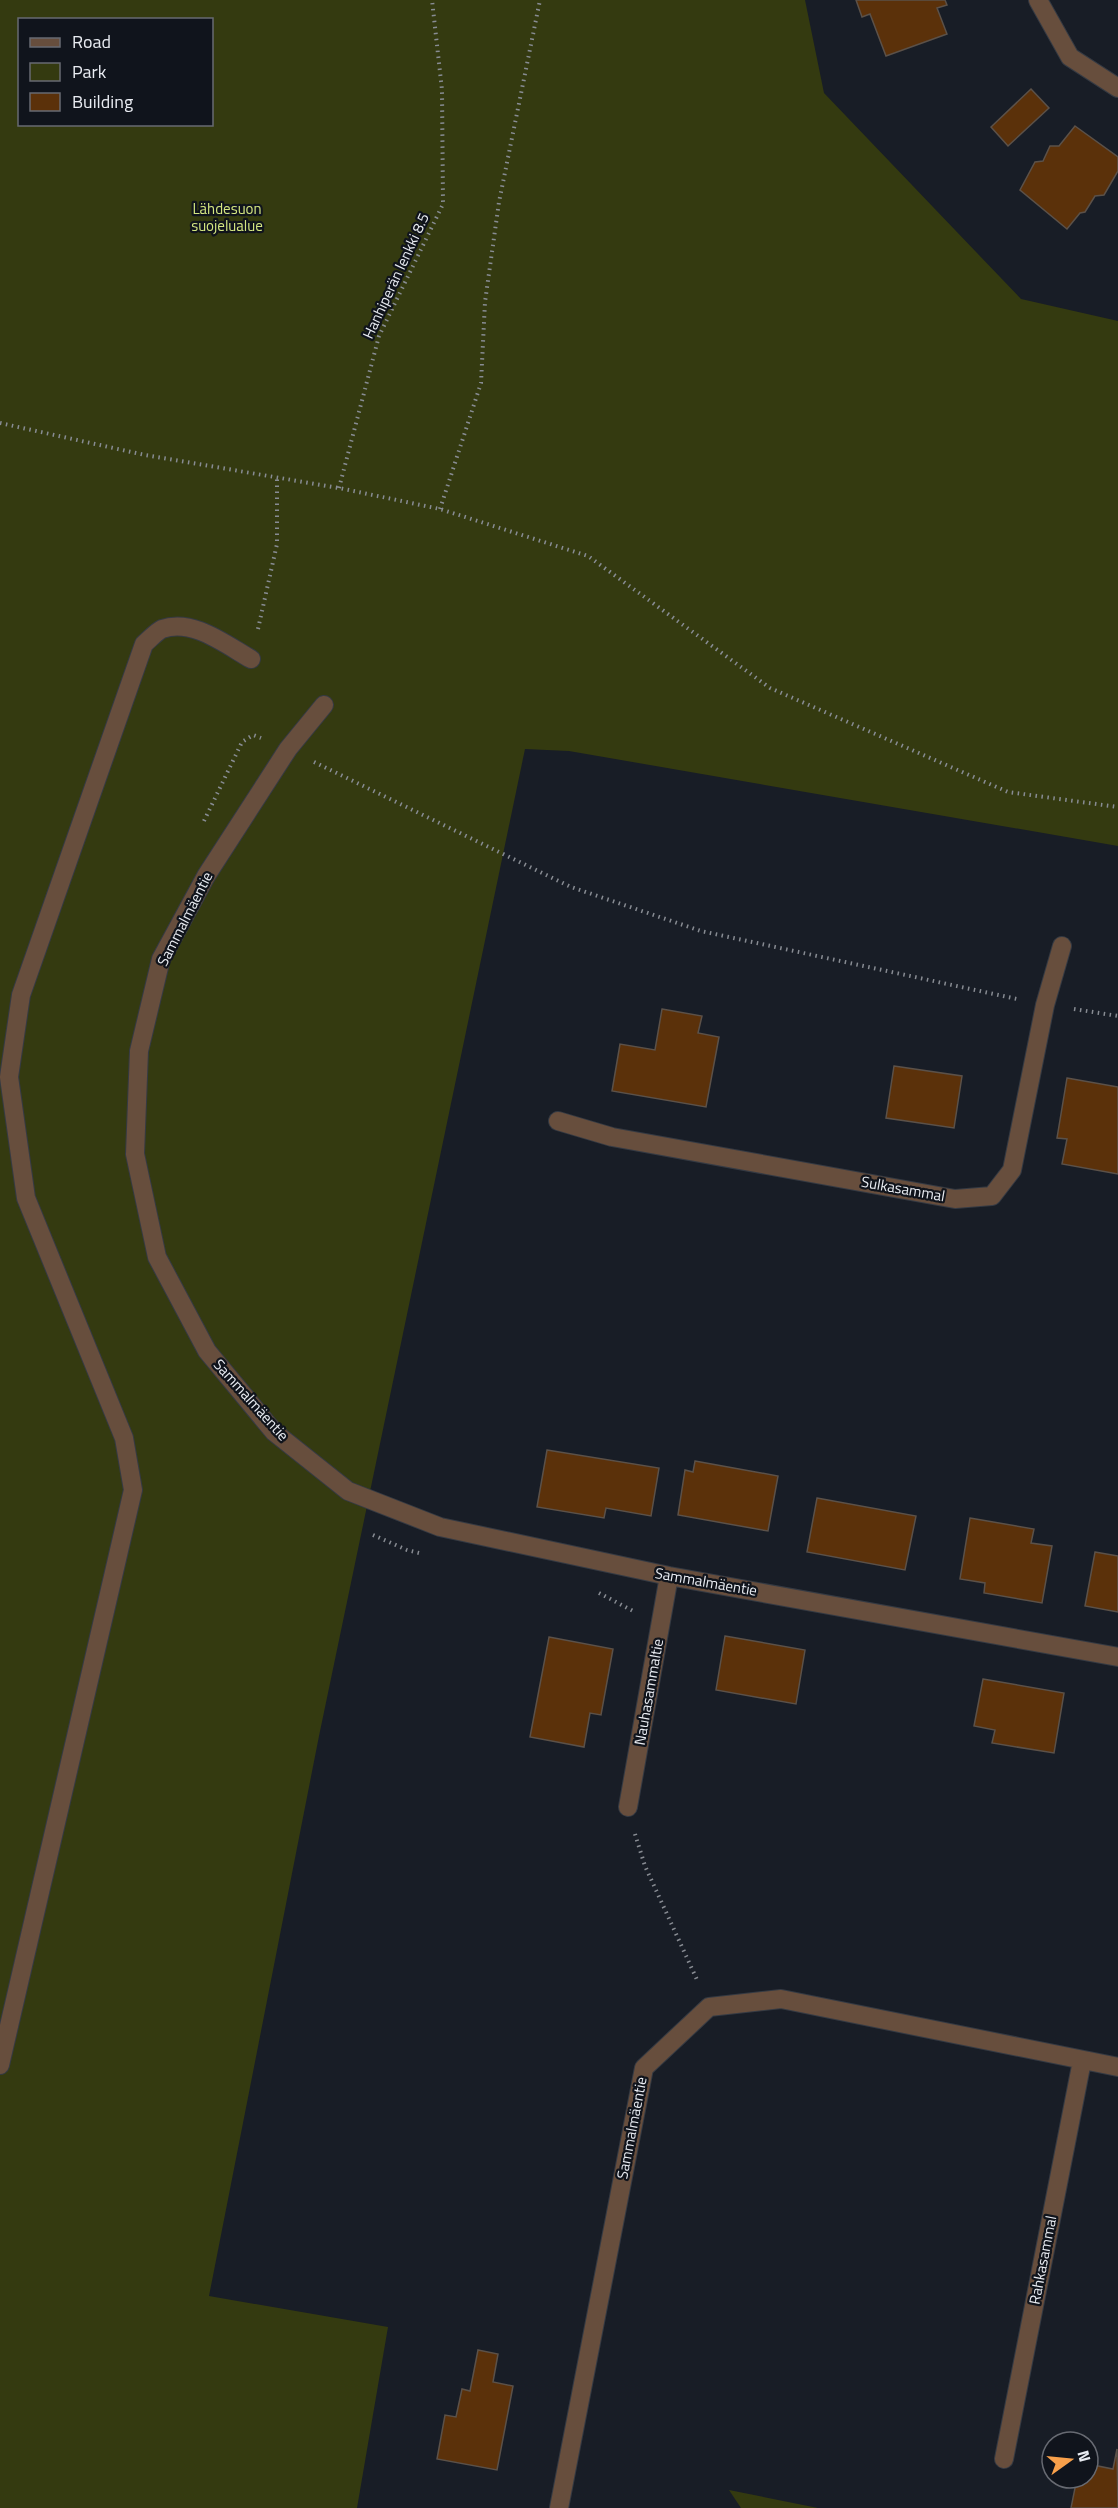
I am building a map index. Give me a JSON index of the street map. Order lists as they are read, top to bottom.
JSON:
{
  "streets": {
    "street": [
      "Sammalmäentie",
      "Sulkasammal",
      "Nauhasammaltie",
      "Rahkasammal"
    ],
    "path": ["Hanhiperän lenkki 8.5"]
  },
  "crossings": [
    ["Sammalmäentie", "Nauhasammaltie"]
  ],
  "parks": ["Lähdesuon suojelualue"],
  "legend": ["Road", "Park", "Building"],
  "north": "right"
}
